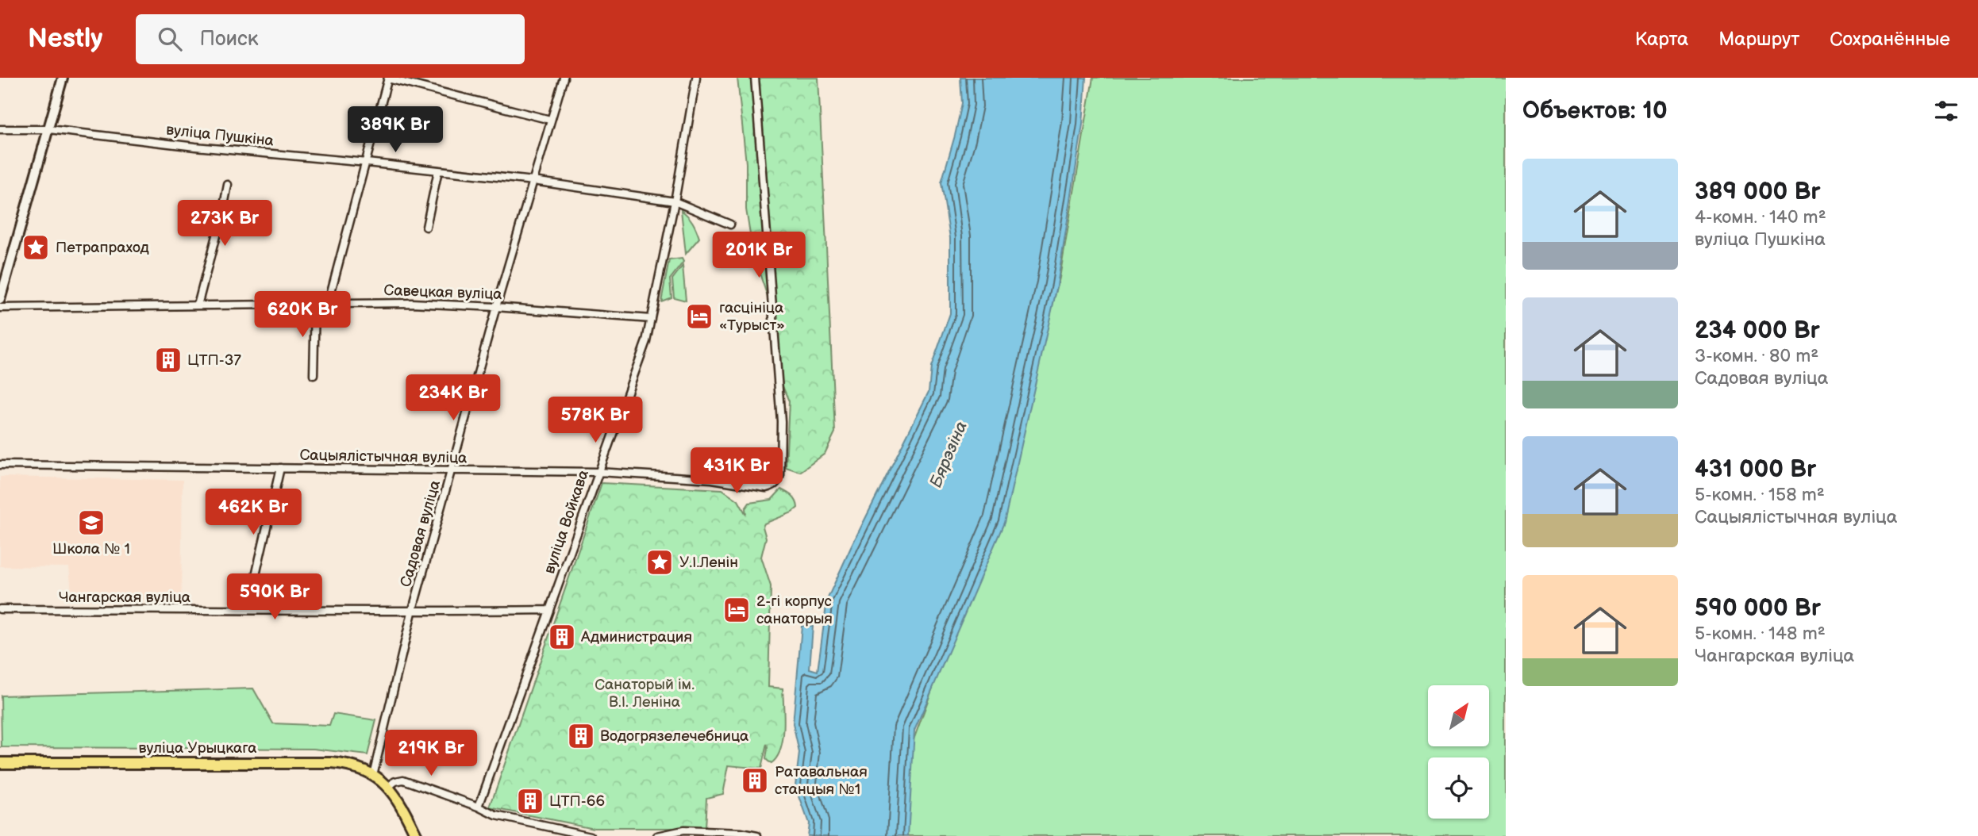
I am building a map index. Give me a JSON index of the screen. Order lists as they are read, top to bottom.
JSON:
{
  "streets": {
    "main road": ["вуліца Урыцкага"],
    "street": [
      "вуліца Пушкіна",
      "Савецкая вуліца",
      "Сацыялістычная вуліца",
      "вуліца Войкава",
      "Садовая вуліца",
      "Чангарская вуліца"
    ]
  },
  "crossings": [
    ["вуліца Пушкіна", "вуліца Войкава"],
    ["вуліца Пушкіна", "Садовая вуліца"],
    ["Савецкая вуліца", "вуліца Войкава"],
    ["Савецкая вуліца", "Садовая вуліца"],
    ["Сацыялістычная вуліца", "вуліца Войкава"],
    ["Сацыялістычная вуліца", "Садовая вуліца"],
    ["вуліца Войкава", "Чангарская вуліца"],
    ["Садовая вуліца", "Чангарская вуліца"],
    ["Садовая вуліца", "вуліца Урыцкага"]
  ],
  "water": ["Бярэзіна"],
  "parks": ["Санаторый ім. В.І. Леніна"],
  "places": {
    "place": ["Петрапраход", "У.І.Ленін"],
    "hotel": ["гасцініца «Турыст»", "2-гі корпус санаторыя"],
    "building": [
      "ЦТП-37",
      "Администрация",
      "Водогрязелечебница",
      "Ратавальная станцыя №1",
      "ЦТП-66"
    ],
    "school or university": ["Школа № 1"]
  },
  "north": "top right",
  "page": {
    "header": "Nestly",
    "search": "Поиск",
    "nav": ["Карта", "Маршрут", "Сохранённые"],
    "heading": "Объектов: 10",
    "price": [
      "389K Br",
      "273K Br",
      "201K Br",
      "620K Br",
      "234K Br",
      "578K Br",
      "431K Br",
      "462K Br",
      "590K Br",
      "219K Br"
    ],
    "list": [
      {
        "name": "389 000 Br",
        "note": "4-комн. · 140 m² · вуліца Пушкіна"
      },
      {
        "name": "234 000 Br",
        "note": "3-комн. · 80 m² · Садовая вуліца"
      },
      {
        "name": "431 000 Br",
        "note": "5-комн. · 158 m² · Сацыялістычная вуліца"
      },
      {
        "name": "590 000 Br",
        "note": "5-комн. · 148 m² · Чангарская вуліца"
      }
    ]
  }
}
